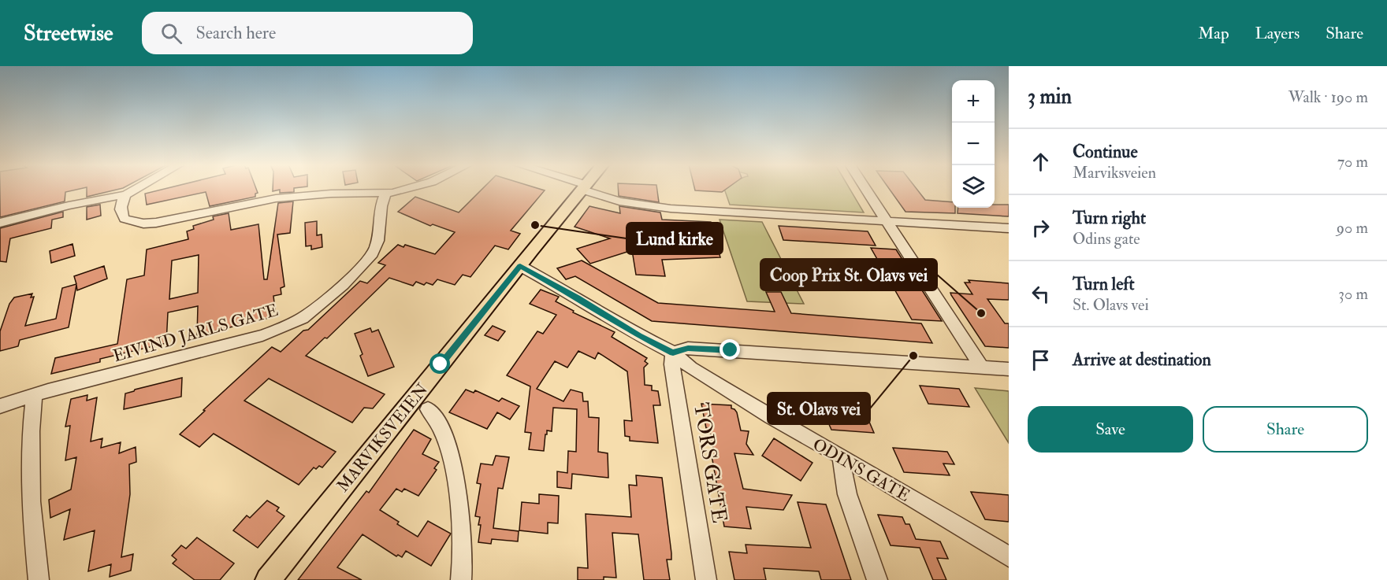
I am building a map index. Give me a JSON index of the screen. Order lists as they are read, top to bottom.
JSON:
{
  "streets": {
    "main road": ["MARVIKSVEIEN"],
    "street": ["EIVIND JARLS GATE", "TORS GATE", "ODINS GATE"]
  },
  "crossings": [
    ["MARVIKSVEIEN", "ODINS GATE"],
    ["TORS GATE", "ODINS GATE"]
  ],
  "places": ["Lund kirke", "Coop Prix St. Olavs vei", "St. Olavs vei"],
  "page": {
    "header": "Streetwise",
    "search": "Search here",
    "nav": ["Map", "Layers", "Share"],
    "heading": ["3 min", "Walk · 190 m"],
    "map_buttons": ["+", "−"],
    "list": [
      ["Continue", "Marviksveien", "70 m"],
      ["Turn right", "Odins gate", "90 m"],
      ["Turn left", "St. Olavs vei", "30 m"],
      "Arrive at destination"
    ],
    "buttons": ["Save", "Share"]
  }
}
